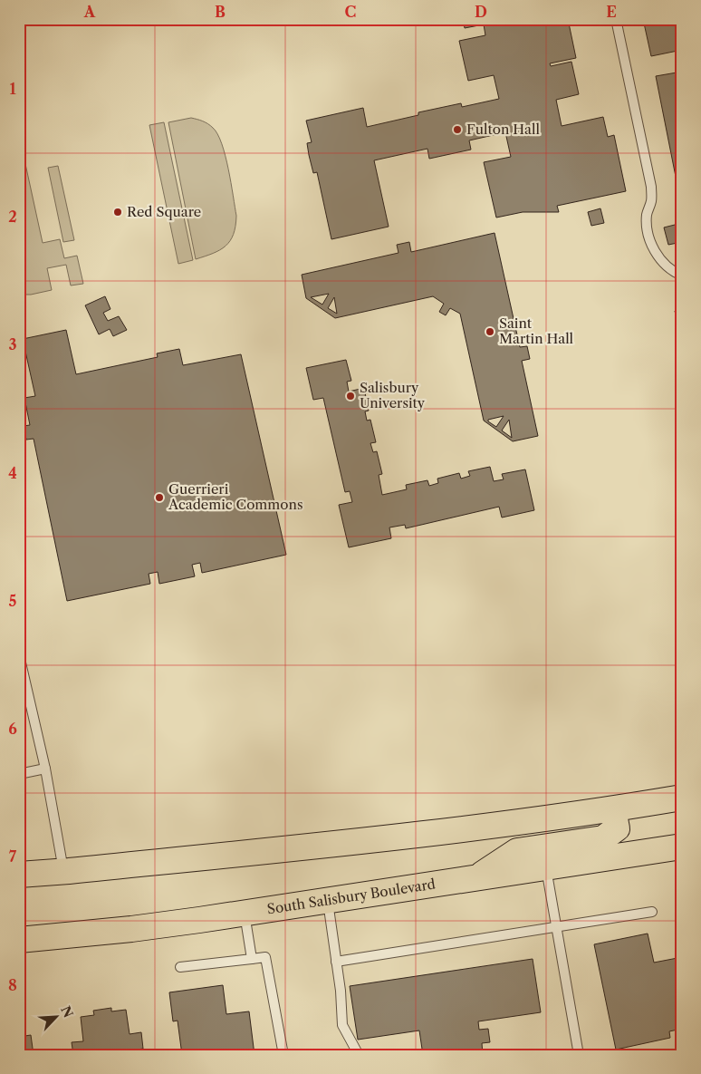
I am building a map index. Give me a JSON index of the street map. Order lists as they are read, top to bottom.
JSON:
{
  "streets": {
    "main road": ["South Salisbury Boulevard"]
  },
  "places": [
    "Fulton Hall",
    "Red Square",
    "Saint Martin Hall",
    "Salisbury University",
    "Guerrieri Academic Commons"
  ],
  "north": "top right",
  "grid": {
    "columns": [
      "A",
      "B",
      "C",
      "D",
      "E"
    ],
    "rows": [
      "1",
      "2",
      "3",
      "4",
      "5",
      "6",
      "7",
      "8"
    ]
  }
}
